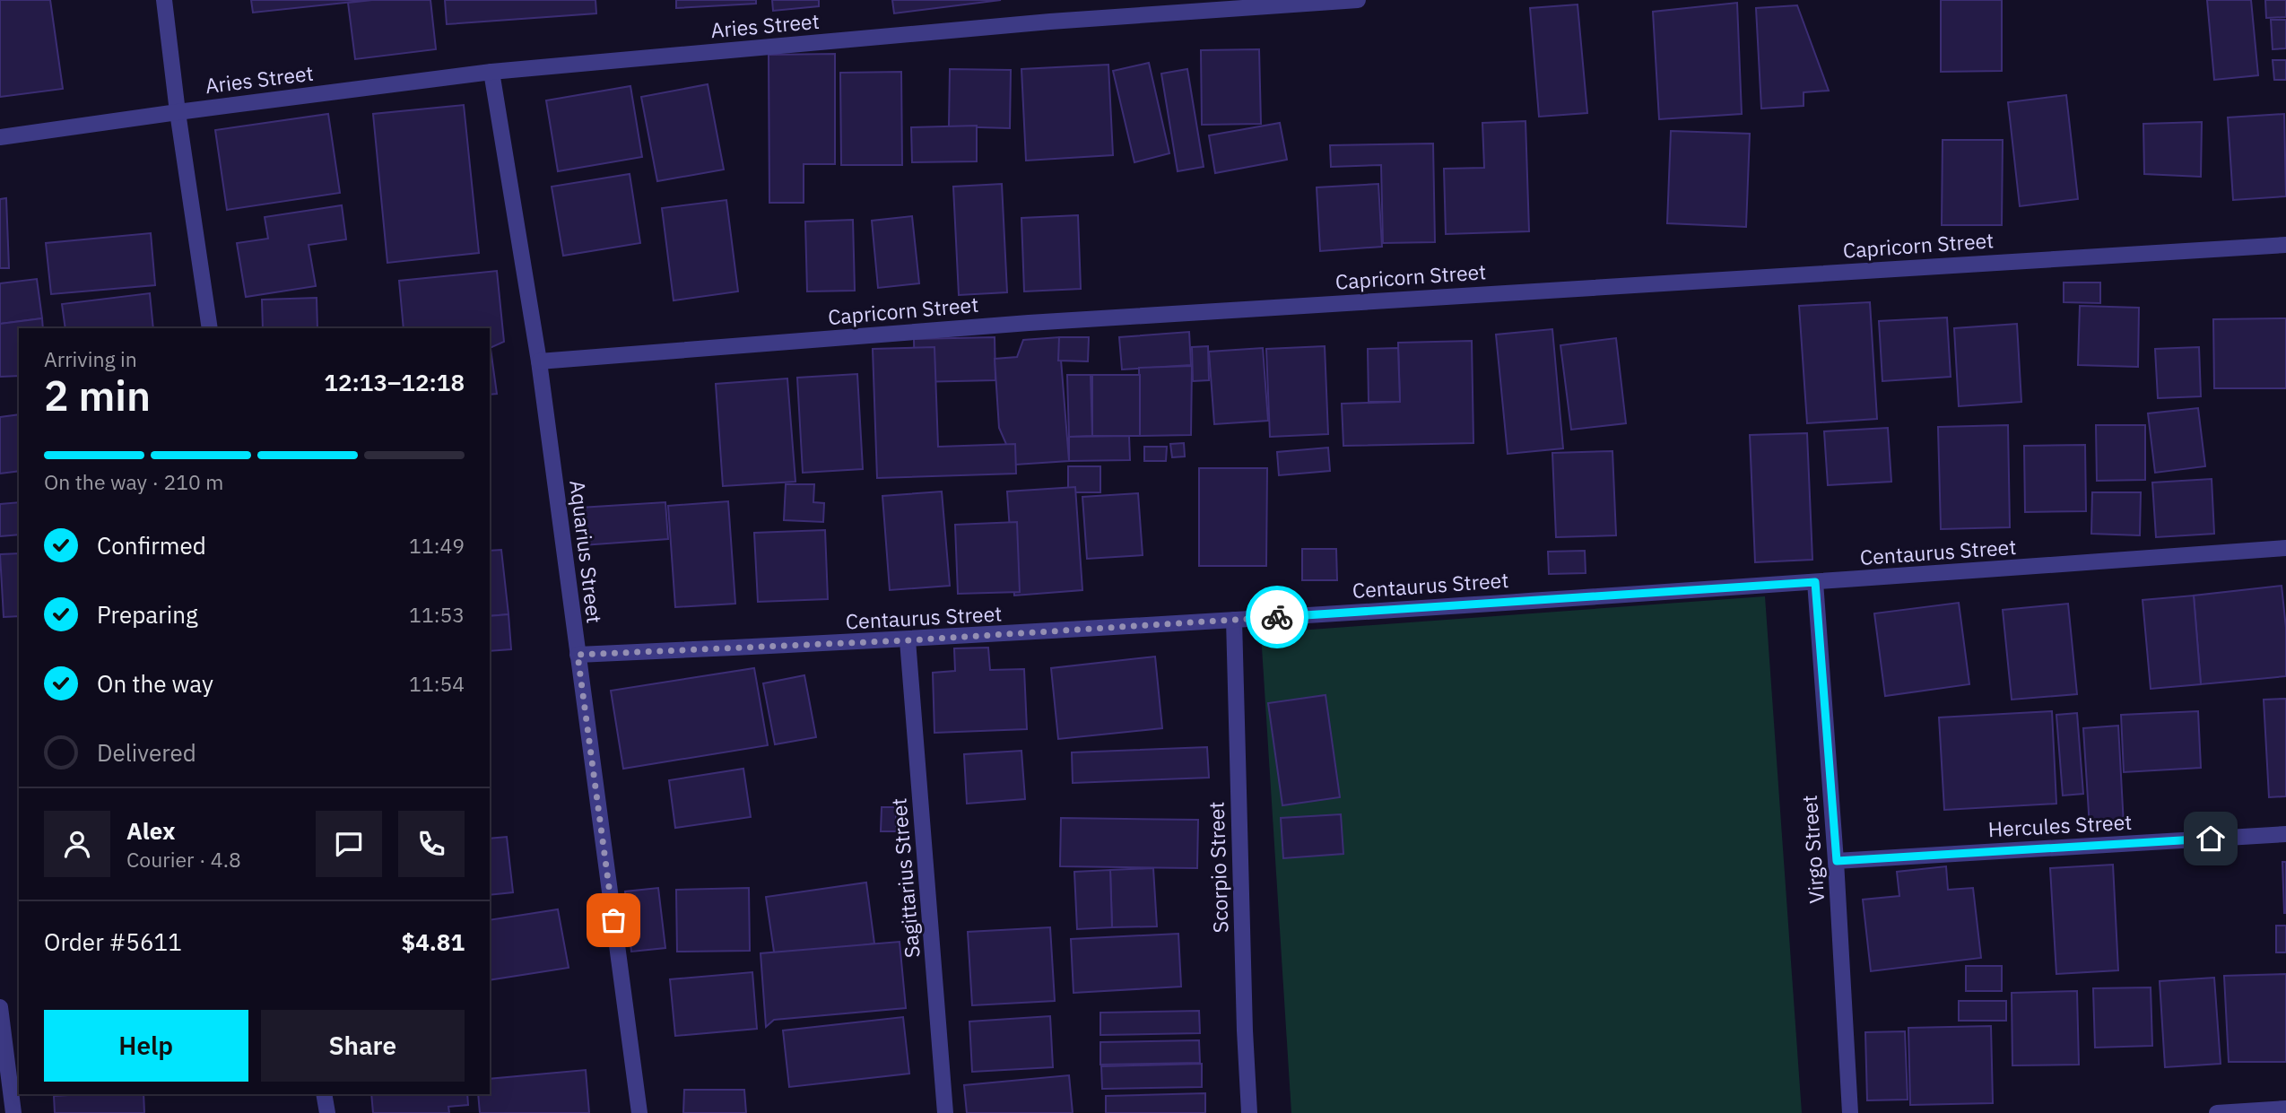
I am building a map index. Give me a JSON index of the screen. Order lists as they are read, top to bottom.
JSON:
{
  "streets": {
    "street": [
      "Aries Street",
      "Capricorn Street",
      "Aquarius Street",
      "Centaurus Street",
      "Hercules Street",
      "Virgo Street",
      "Scorpio Street",
      "Sagittarius Street"
    ]
  },
  "crossings": [
    ["Aries Street", "Aquarius Street"],
    ["Capricorn Street", "Aquarius Street"],
    ["Aquarius Street", "Centaurus Street"],
    ["Centaurus Street", "Virgo Street"],
    ["Centaurus Street", "Scorpio Street"],
    ["Centaurus Street", "Sagittarius Street"],
    ["Hercules Street", "Virgo Street"]
  ],
  "page": {
    "heading": ["2 min", "Arriving in", "12:13–12:18"],
    "panel": [
      "Alex",
      "Courier · 4.8",
      "Order #5611",
      "$4.81"
    ],
    "bar": "On the way · 210 m",
    "list": [
      ["Confirmed", "11:49"],
      ["Preparing", "11:53"],
      ["On the way", "11:54"],
      "Delivered"
    ],
    "buttons": ["Help", "Share"]
  }
}
